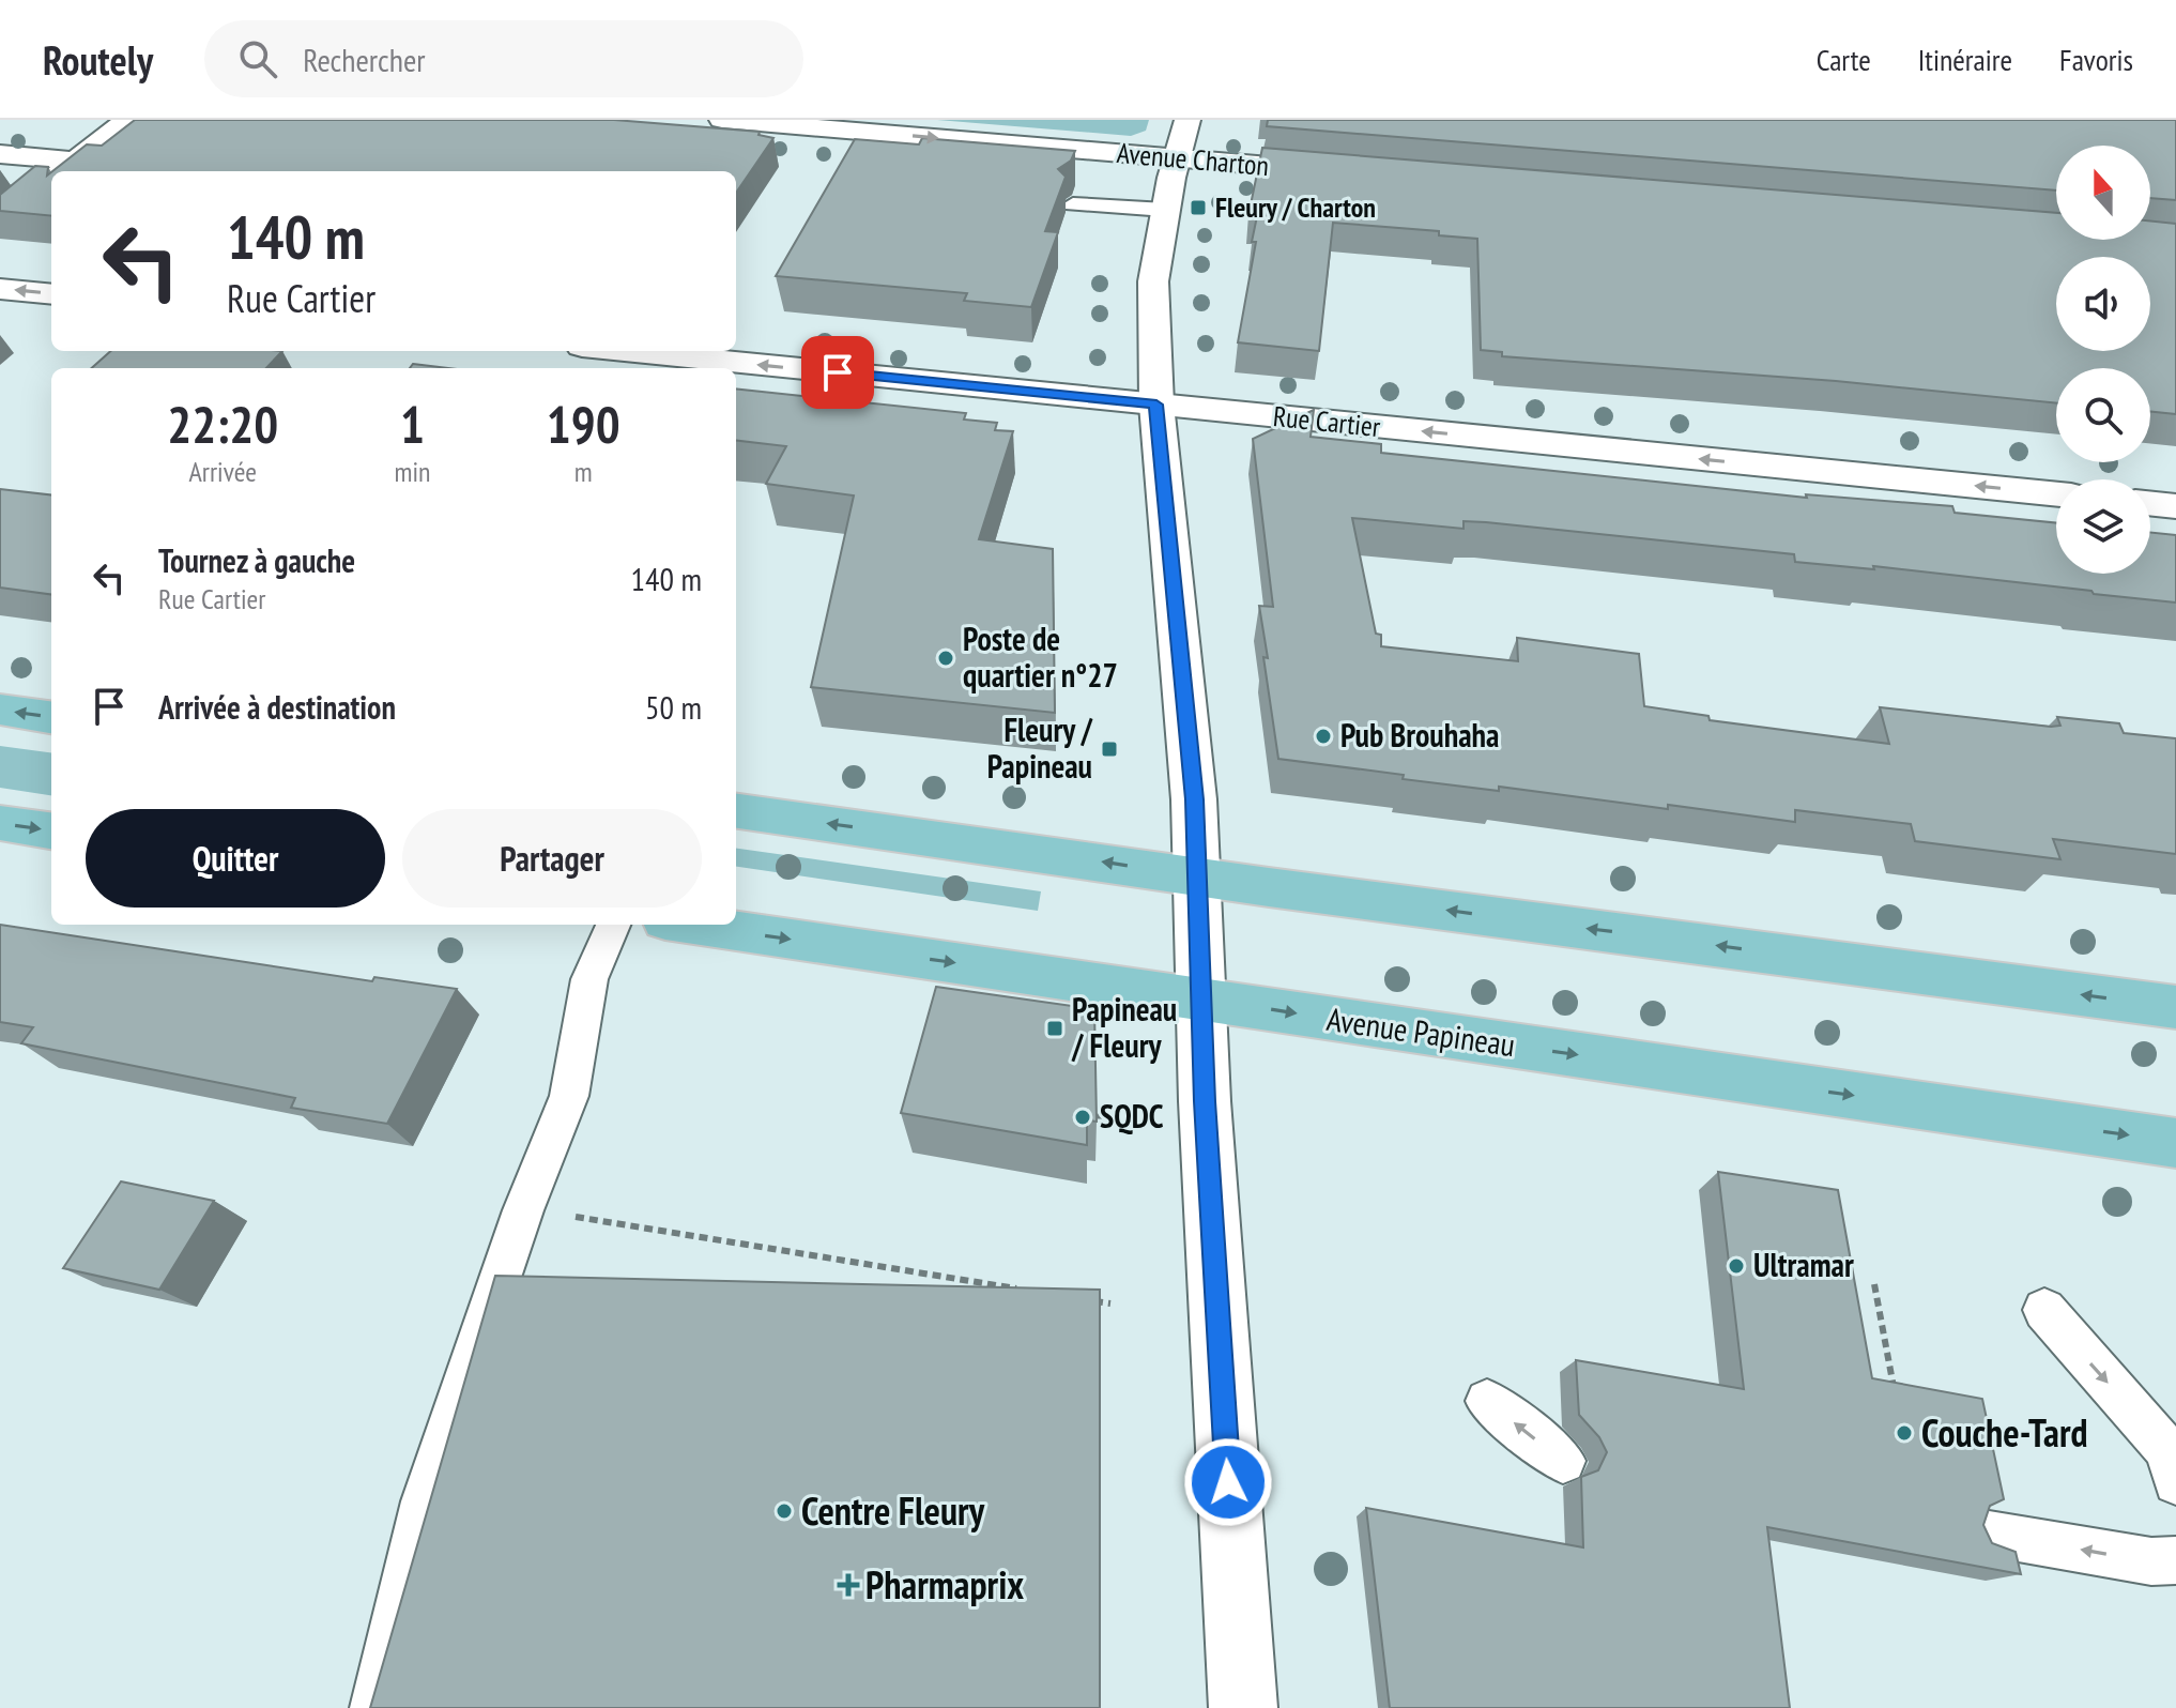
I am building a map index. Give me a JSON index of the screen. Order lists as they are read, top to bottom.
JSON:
{
  "streets": {
    "main road": ["Avenue Papineau"],
    "street": ["Avenue Charton", "Rue Cartier"]
  },
  "one_way": ["Avenue Charton", "Rue Cartier"],
  "places": {
    "transit": ["Fleury / Charton", "Fleury / Papineau", "Papineau / Fleury"],
    "other": [
      "Poste de quartier n°27",
      "Pub Brouhaha",
      "SQDC",
      "Ultramar",
      "Couche-Tard",
      "Centre Fleury"
    ],
    "health": ["Pharmaprix"]
  },
  "north": "top",
  "page": {
    "header": "Routely",
    "search": "Rechercher",
    "nav": ["Carte", "Itinéraire", "Favoris"],
    "turn": ["140 m", "Rue Cartier"],
    "eta": [
      "22:20",
      "Arrivée",
      "1",
      "min",
      "190",
      "m"
    ],
    "list": [
      {
        "name": "Tournez à gauche",
        "note": "Rue Cartier",
        "value": "140 m"
      },
      {
        "name": "Arrivée à destination",
        "value": "50 m"
      }
    ],
    "buttons": ["Quitter", "Partager"]
  }
}
